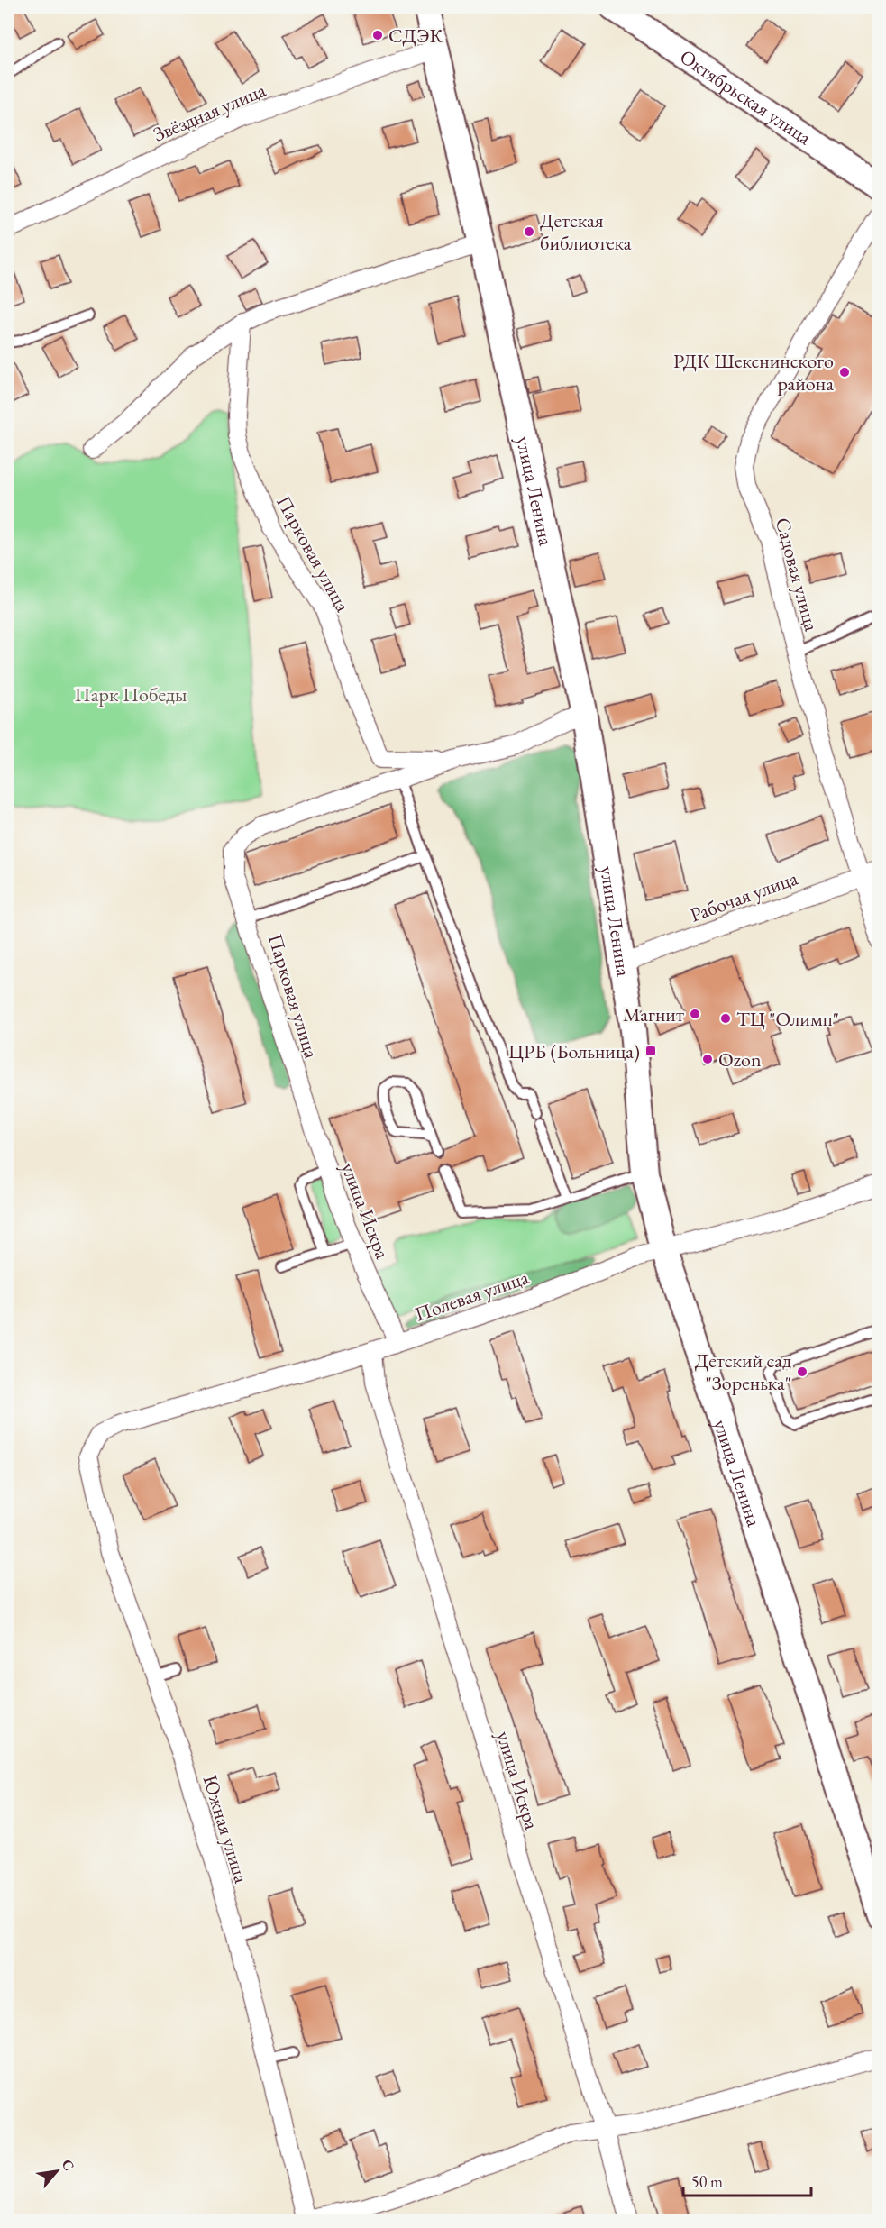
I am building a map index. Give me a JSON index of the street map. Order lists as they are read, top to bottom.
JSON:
{
  "streets": {
    "street": [
      "Октябрьская улица",
      "Звёздная улица",
      "улица Ленина",
      "Парковая улица",
      "Садовая улица",
      "Рабочая улица",
      "улица Искра",
      "Полевая улица",
      "Южная улица"
    ]
  },
  "crossings": [
    ["Звёздная улица", "улица Ленина"],
    ["улица Ленина", "Рабочая улица"],
    ["улица Ленина", "Полевая улица"],
    ["Парковая улица", "улица Искра"],
    ["Садовая улица", "Рабочая улица"],
    ["улица Искра", "Полевая улица"],
    ["улица Искра", "Южная улица"],
    ["Полевая улица", "Южная улица"]
  ],
  "parks": ["Парк Победы"],
  "places": {
    "other": [
      "СДЭК",
      "Детская библиотека",
      "РДК Шекснинского района",
      "Магнит",
      "ТЦ \"Олимп\"",
      "Ozon",
      "Детский сад \"Зоренька\""
    ],
    "transit": ["ЦРБ (Больница)"]
  },
  "scale_bar": "50 m",
  "north": "top right"
}
